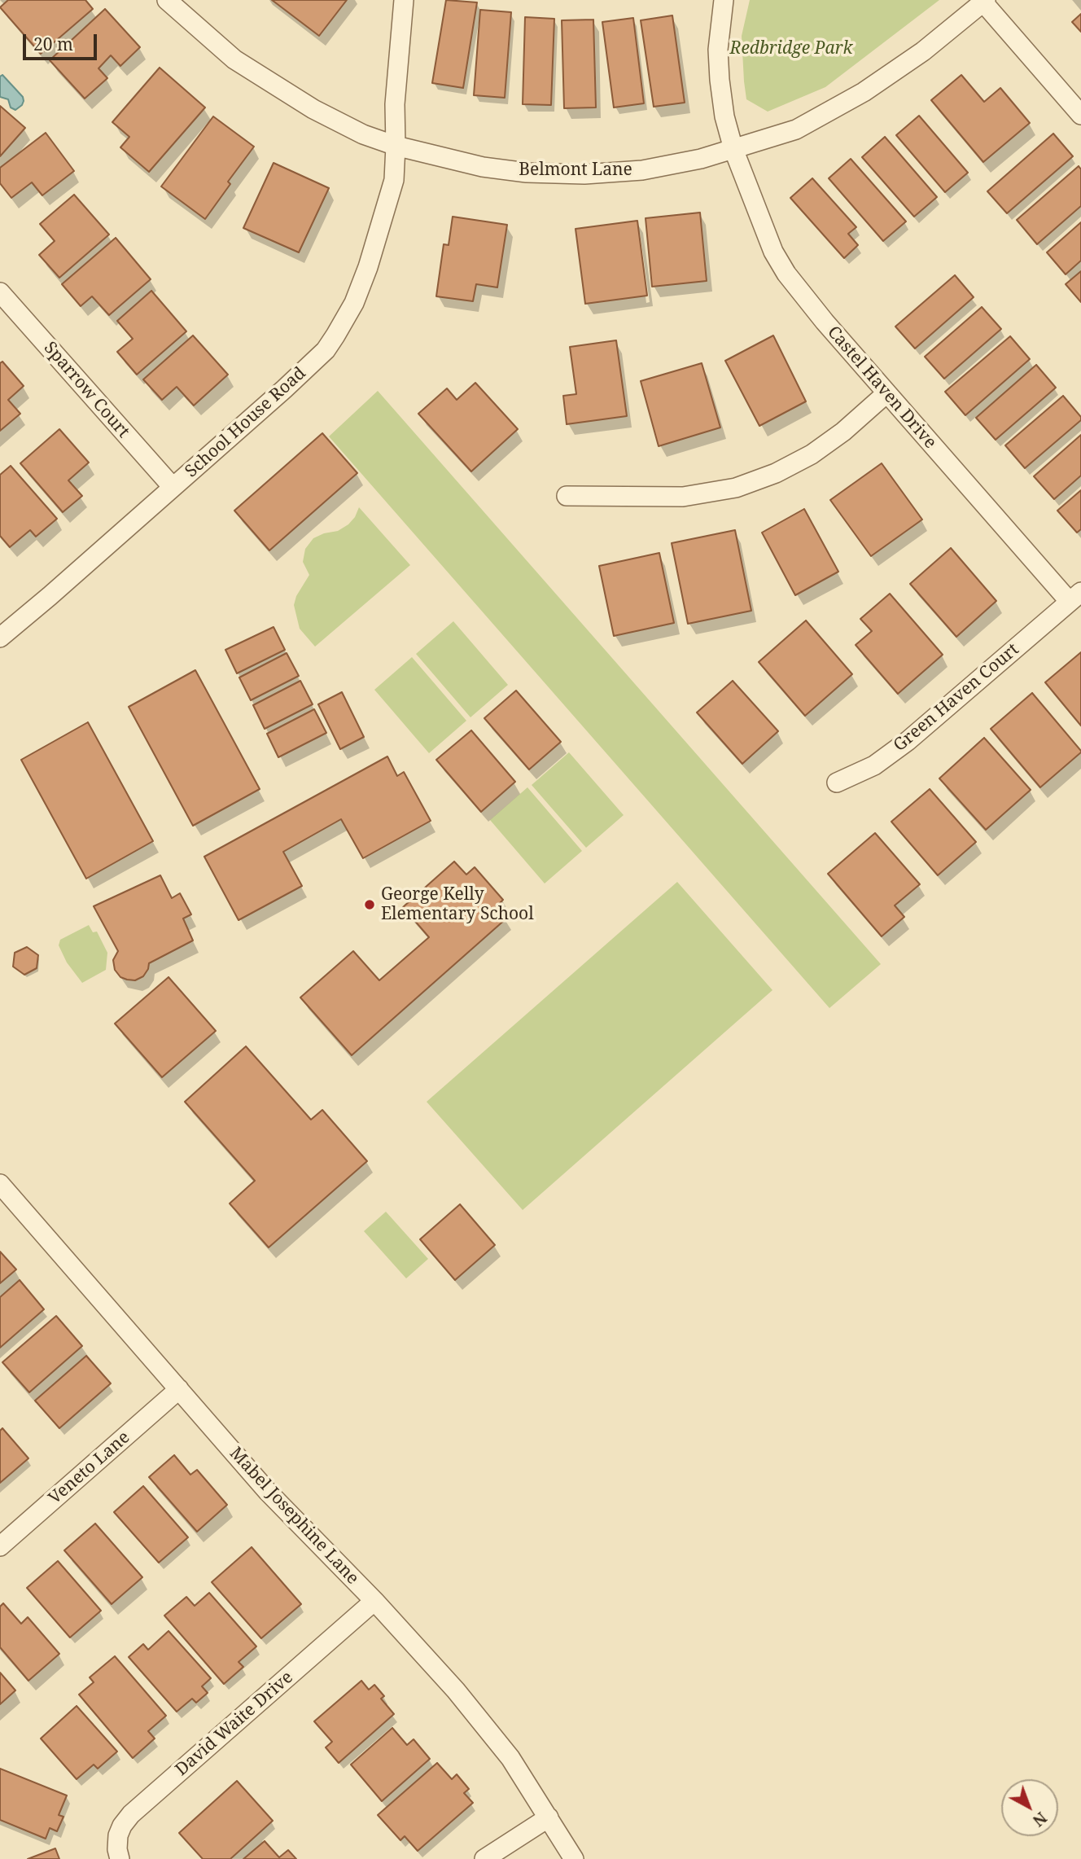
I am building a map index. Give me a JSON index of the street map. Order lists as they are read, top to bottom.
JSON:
{
  "streets": {
    "street": [
      "Belmont Lane",
      "Castel Haven Drive",
      "Sparrow Court",
      "School House Road",
      "Green Haven Court",
      "Veneto Lane",
      "Mabel Josephine Lane",
      "David Waite Drive"
    ]
  },
  "crossings": [
    ["Belmont Lane", "Castel Haven Drive"],
    ["Belmont Lane", "School House Road"],
    ["Castel Haven Drive", "Green Haven Court"],
    ["Sparrow Court", "School House Road"],
    ["Veneto Lane", "Mabel Josephine Lane"],
    ["Mabel Josephine Lane", "David Waite Drive"]
  ],
  "parks": ["Redbridge Park"],
  "places": ["George Kelly Elementary School"],
  "scale_bar": "20 m",
  "north": "bottom right"
}
